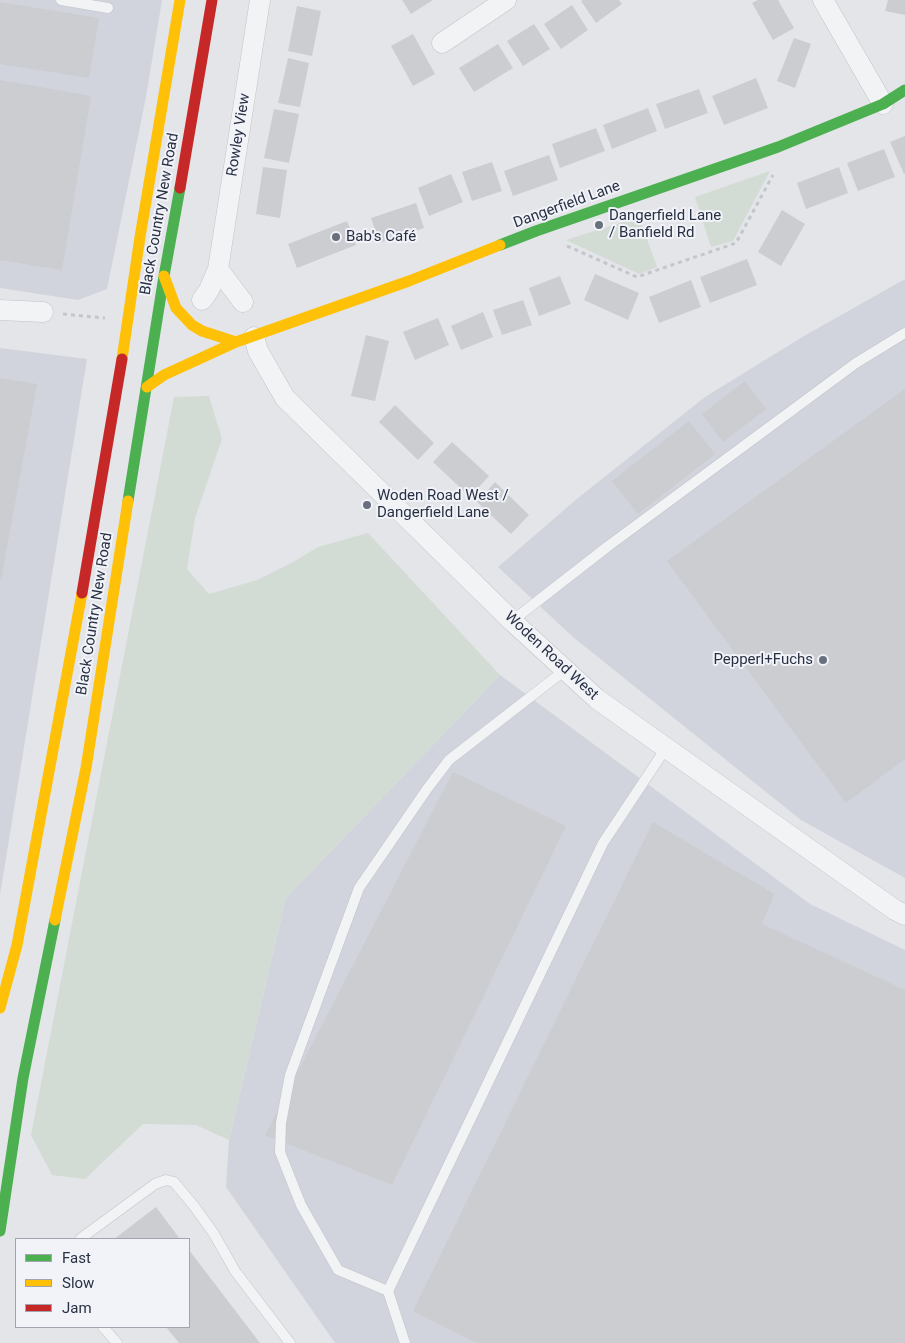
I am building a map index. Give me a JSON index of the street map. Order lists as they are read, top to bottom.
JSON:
{
  "streets": {
    "main road": ["Dangerfield Lane", "Black Country New Road"],
    "street": ["Rowley View", "Woden Road West"]
  },
  "crossings": [
    ["Dangerfield Lane", "Black Country New Road"],
    ["Dangerfield Lane", "Woden Road West"]
  ],
  "places": [
    "Dangerfield Lane / Banfield Rd",
    "Bab's Café",
    "Woden Road West / Dangerfield Lane",
    "Pepperl+Fuchs"
  ],
  "legend": ["Fast", "Slow", "Jam"]
}
